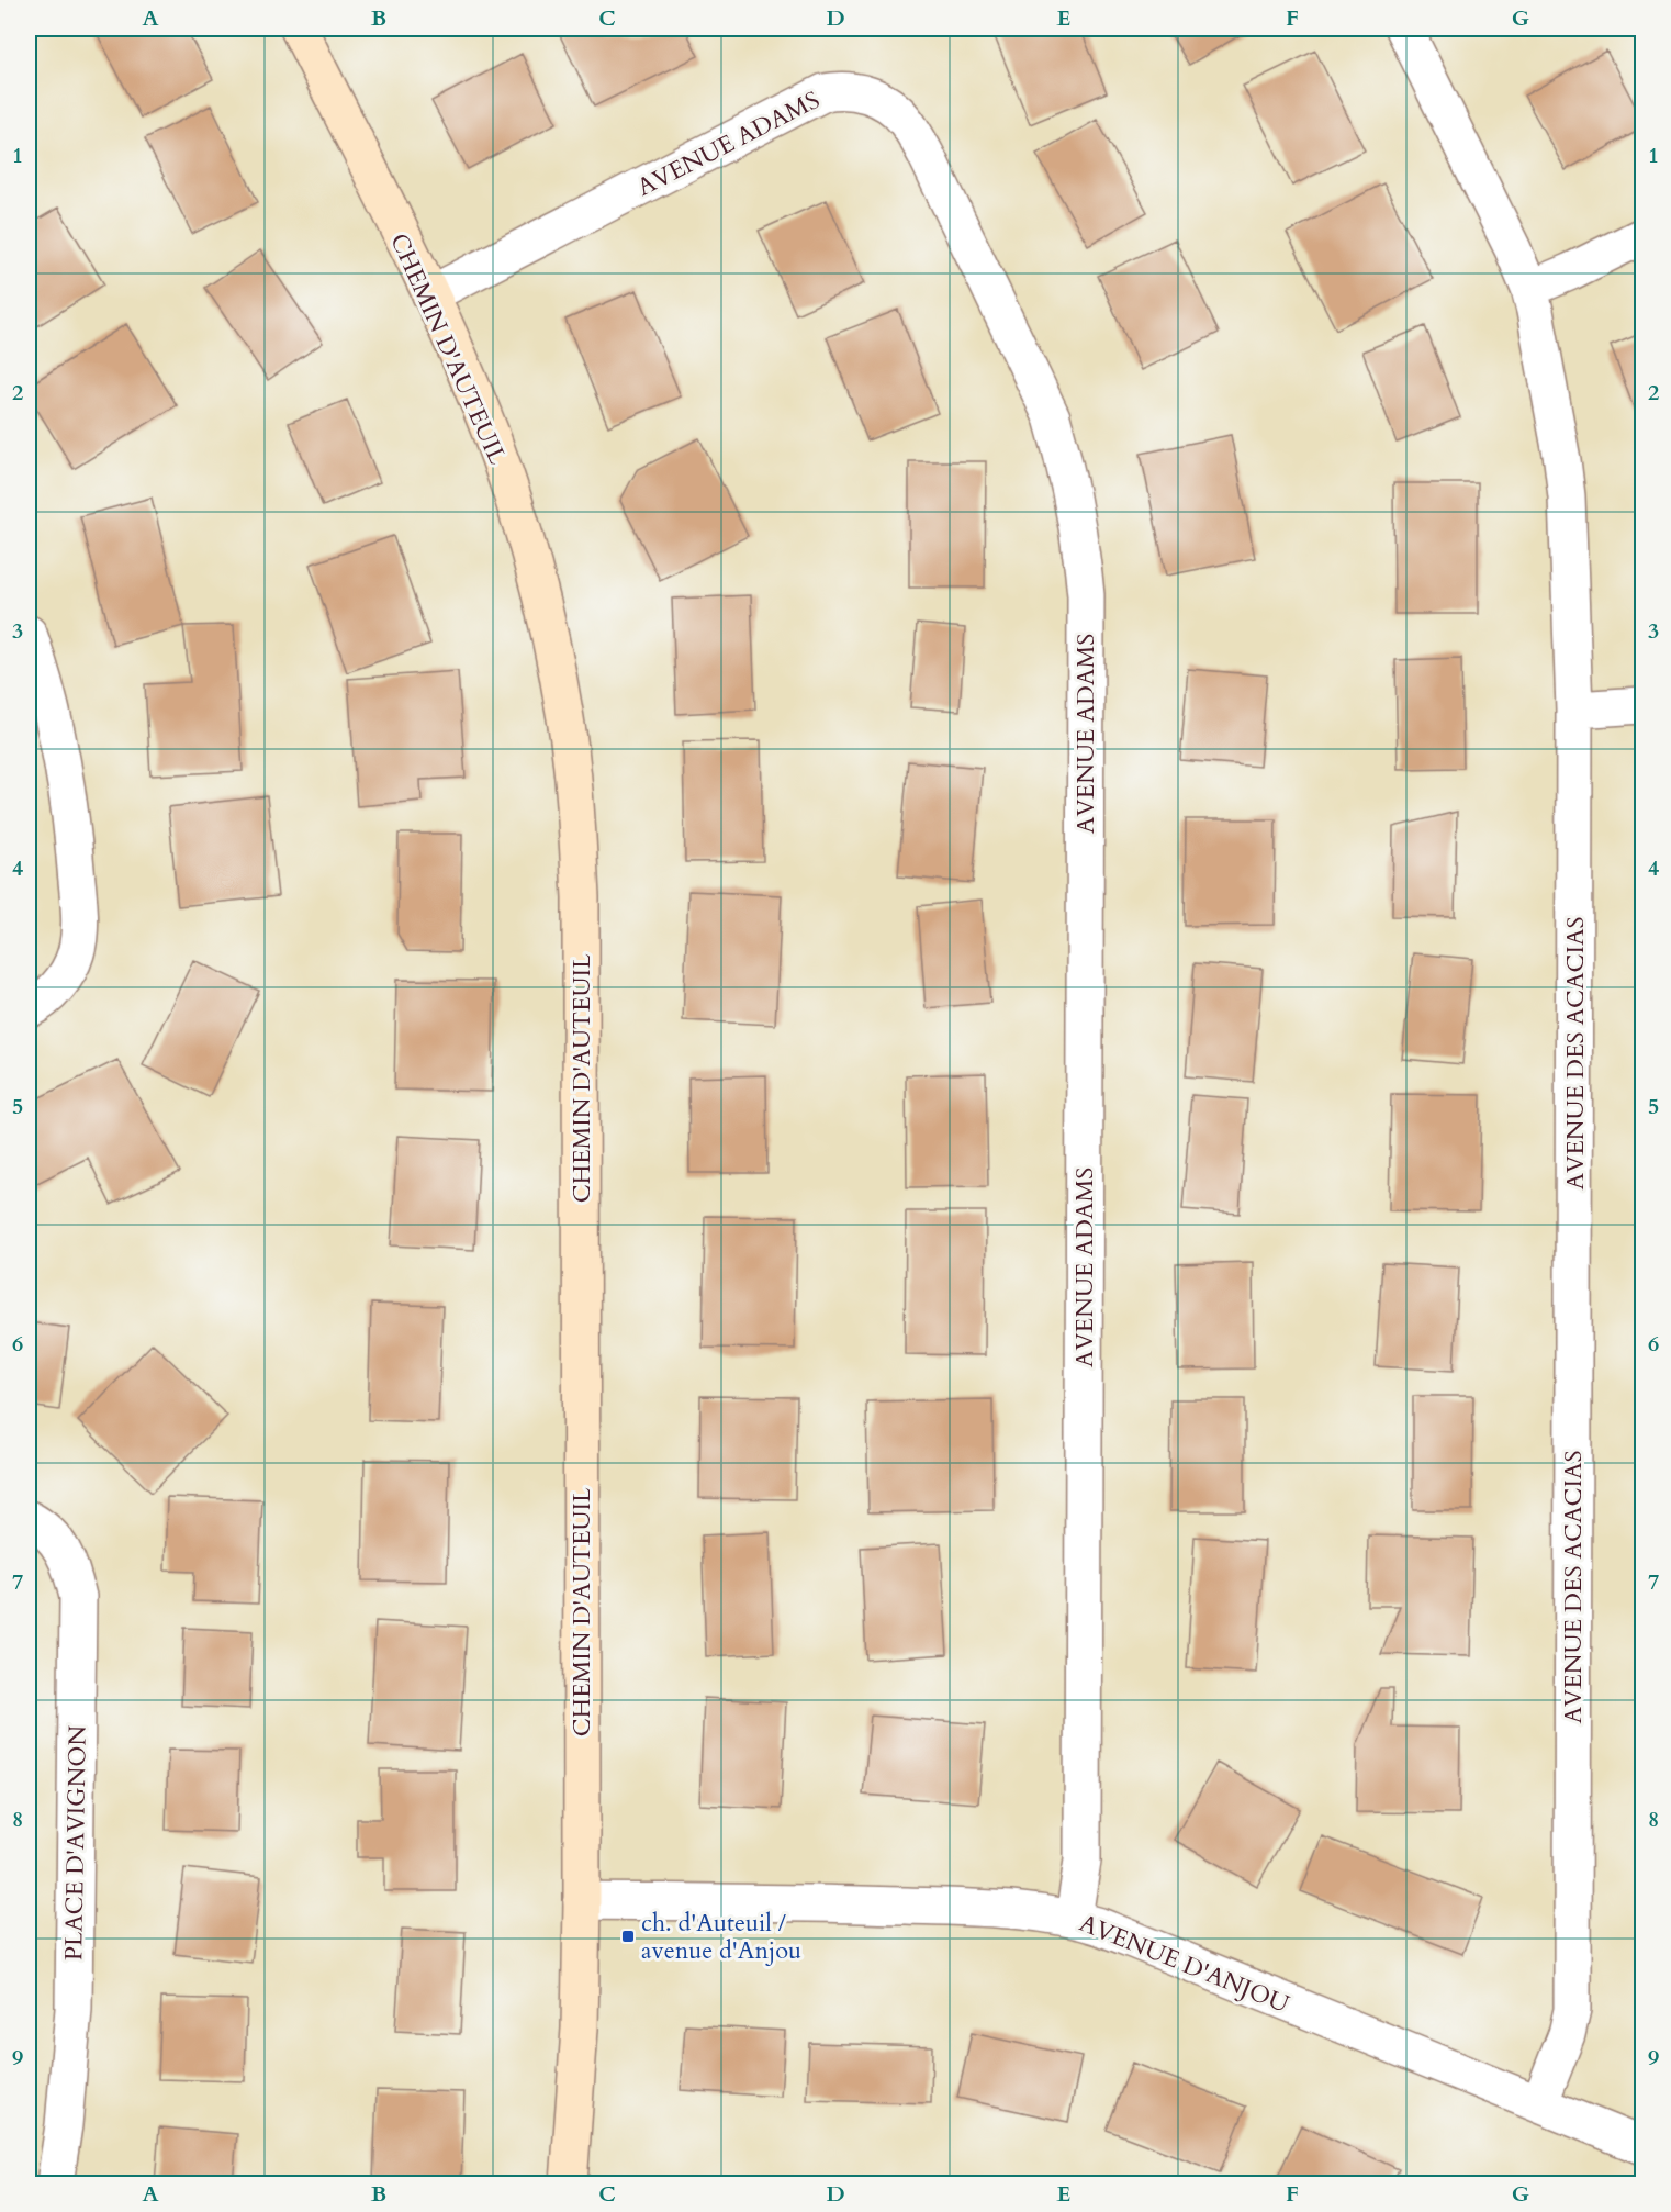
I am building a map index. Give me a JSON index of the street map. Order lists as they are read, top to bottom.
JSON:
{
  "streets": {
    "street": [
      "AVENUE ADAMS",
      "CHEMIN D'AUTEUIL",
      "AVENUE DES ACACIAS",
      "PLACE D'AVIGNON",
      "AVENUE D'ANJOU"
    ]
  },
  "crossings": [
    ["AVENUE ADAMS", "CHEMIN D'AUTEUIL"],
    ["AVENUE ADAMS", "AVENUE D'ANJOU"],
    ["CHEMIN D'AUTEUIL", "AVENUE D'ANJOU"],
    ["AVENUE DES ACACIAS", "AVENUE D'ANJOU"]
  ],
  "places": {
    "transit": ["ch. d'Auteuil / avenue d'Anjou"]
  },
  "grid": {
    "columns": [
      "A",
      "B",
      "C",
      "D",
      "E",
      "F",
      "G"
    ],
    "rows": [
      "1",
      "2",
      "3",
      "4",
      "5",
      "6",
      "7",
      "8",
      "9"
    ]
  }
}
